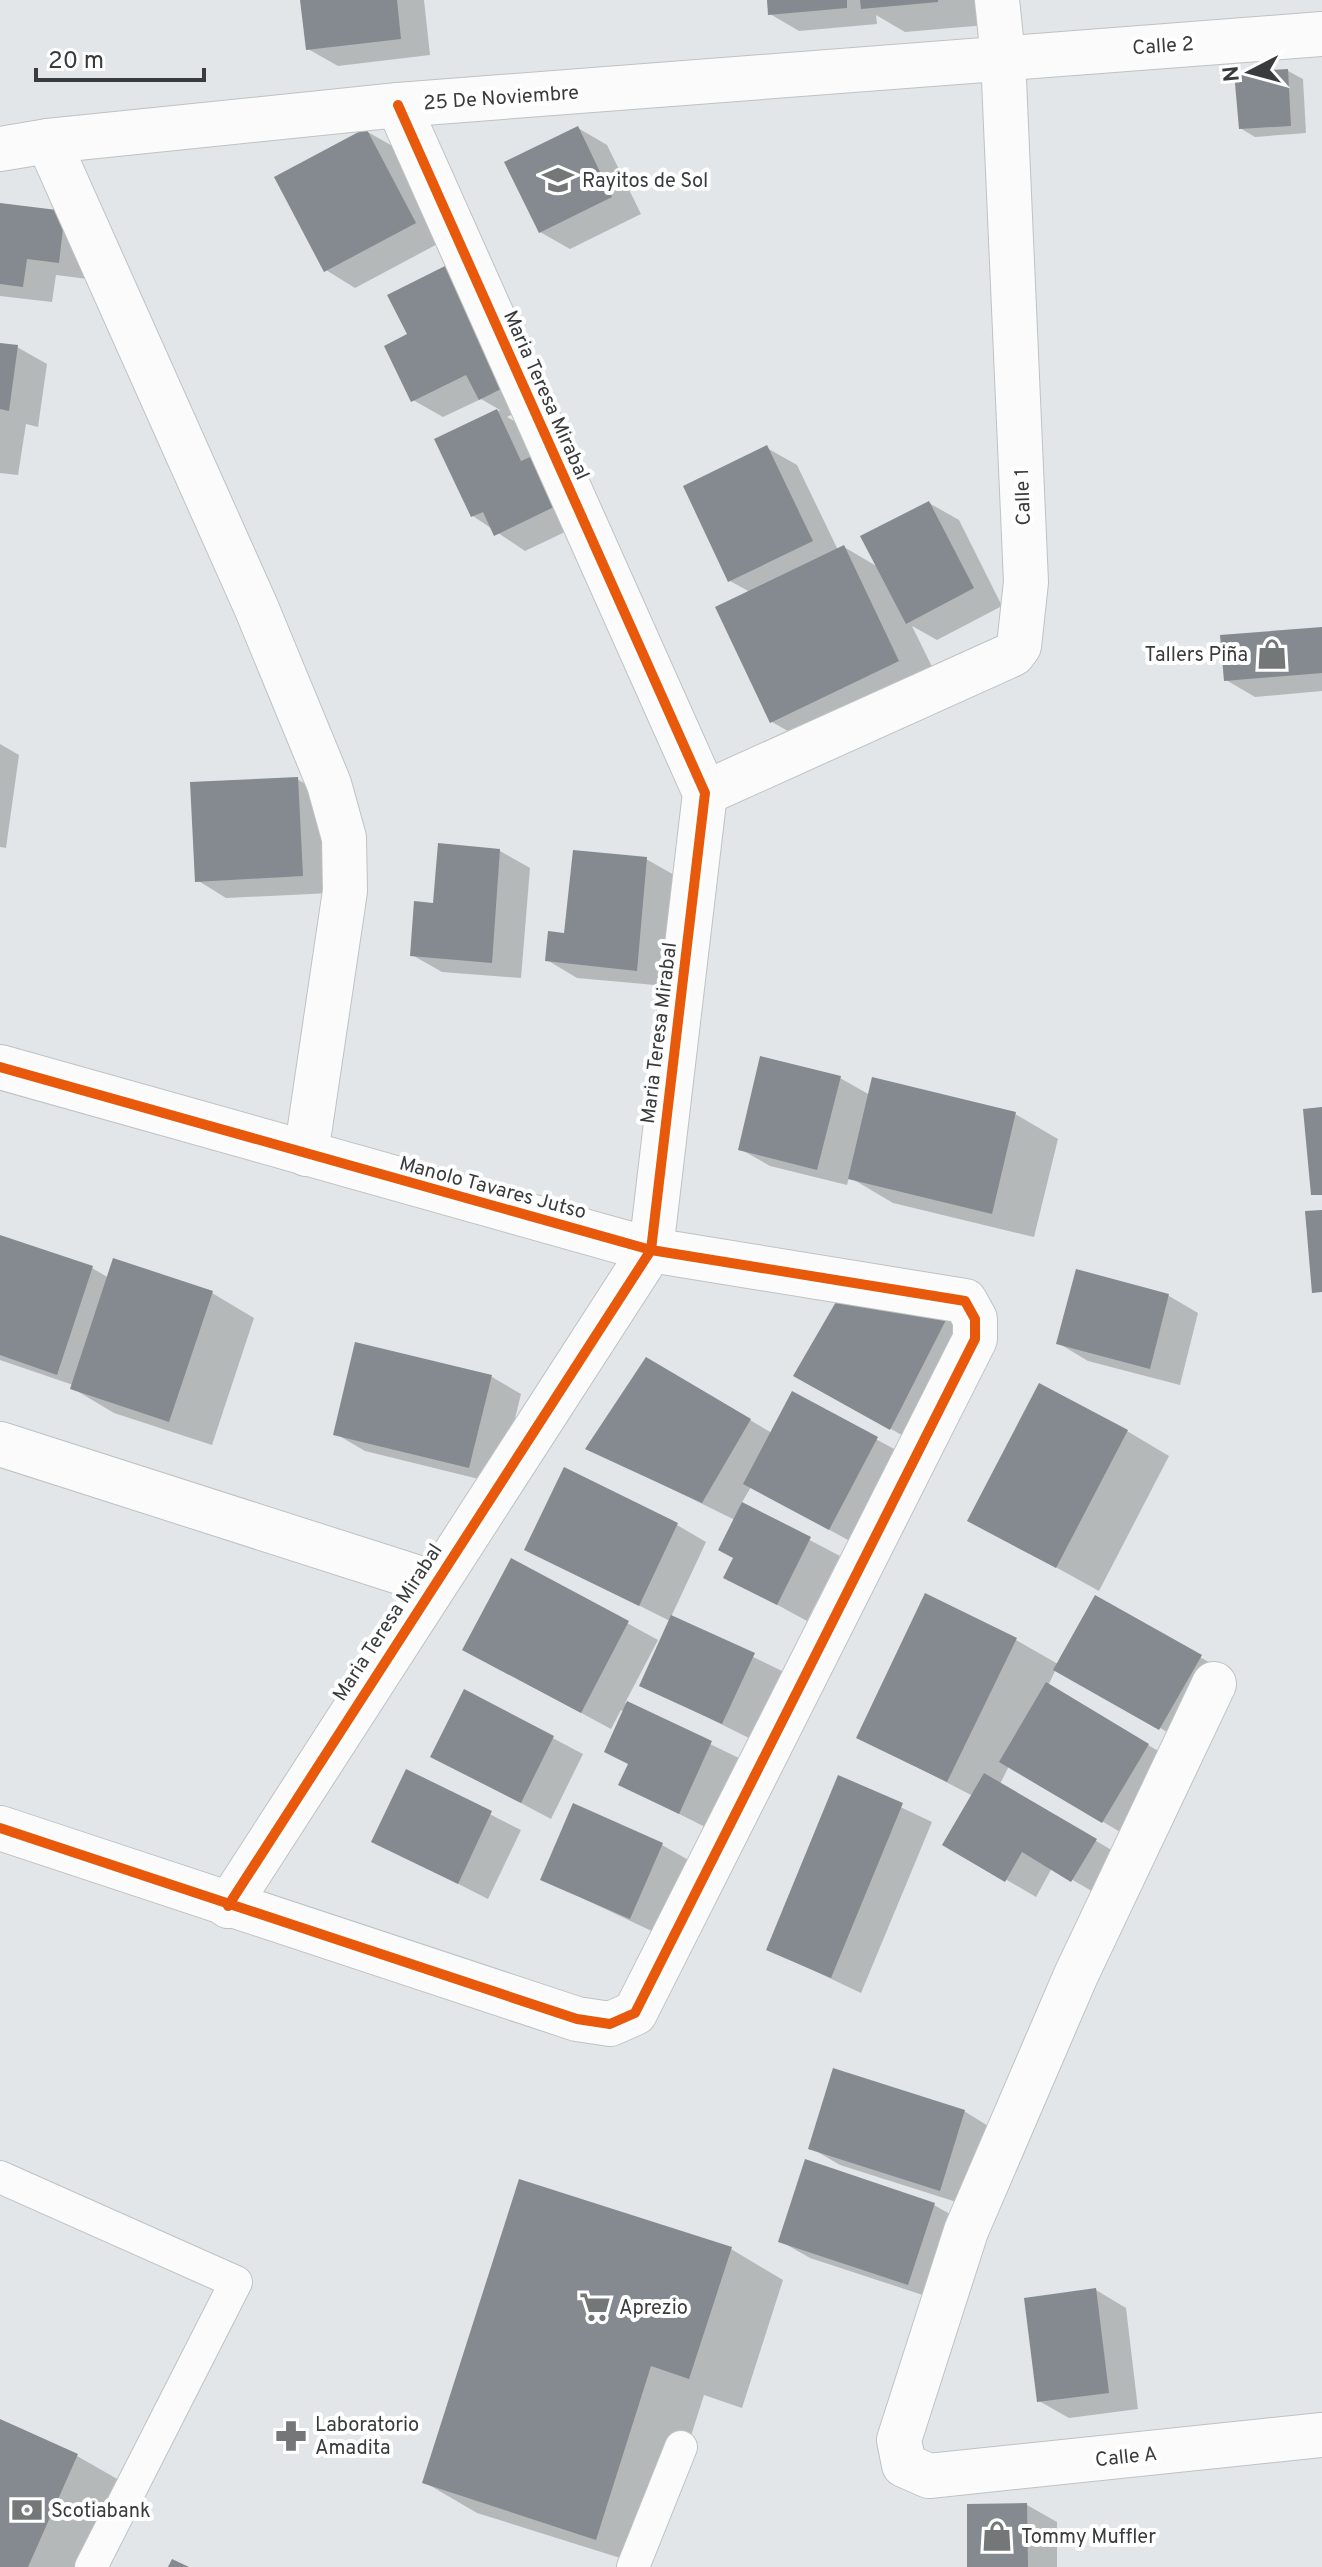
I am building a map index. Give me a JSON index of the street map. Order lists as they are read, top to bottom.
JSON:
{
  "streets": {
    "street": [
      "Calle 2",
      "25 De Noviembre",
      "Maria Teresa Mirabal",
      "Calle 1",
      "Manolo Tavares Jutso",
      "Calle A"
    ]
  },
  "crossings": [
    ["Calle 2", "25 De Noviembre"],
    ["Calle 2", "Calle 1"],
    ["25 De Noviembre", "Maria Teresa Mirabal"],
    ["25 De Noviembre", "Calle 1"],
    ["Maria Teresa Mirabal", "Calle 1"],
    ["Maria Teresa Mirabal", "Manolo Tavares Jutso"]
  ],
  "places": {
    "school or university": ["Rayitos de Sol"],
    "shop": ["Tallers Piña", "Tommy Muffler"],
    "supermarket": ["Aprezio"],
    "pharmacy": ["Laboratorio Amadita"],
    "bank": ["Scotiabank"]
  },
  "scale_bar": "20 m",
  "north": "left"
}
